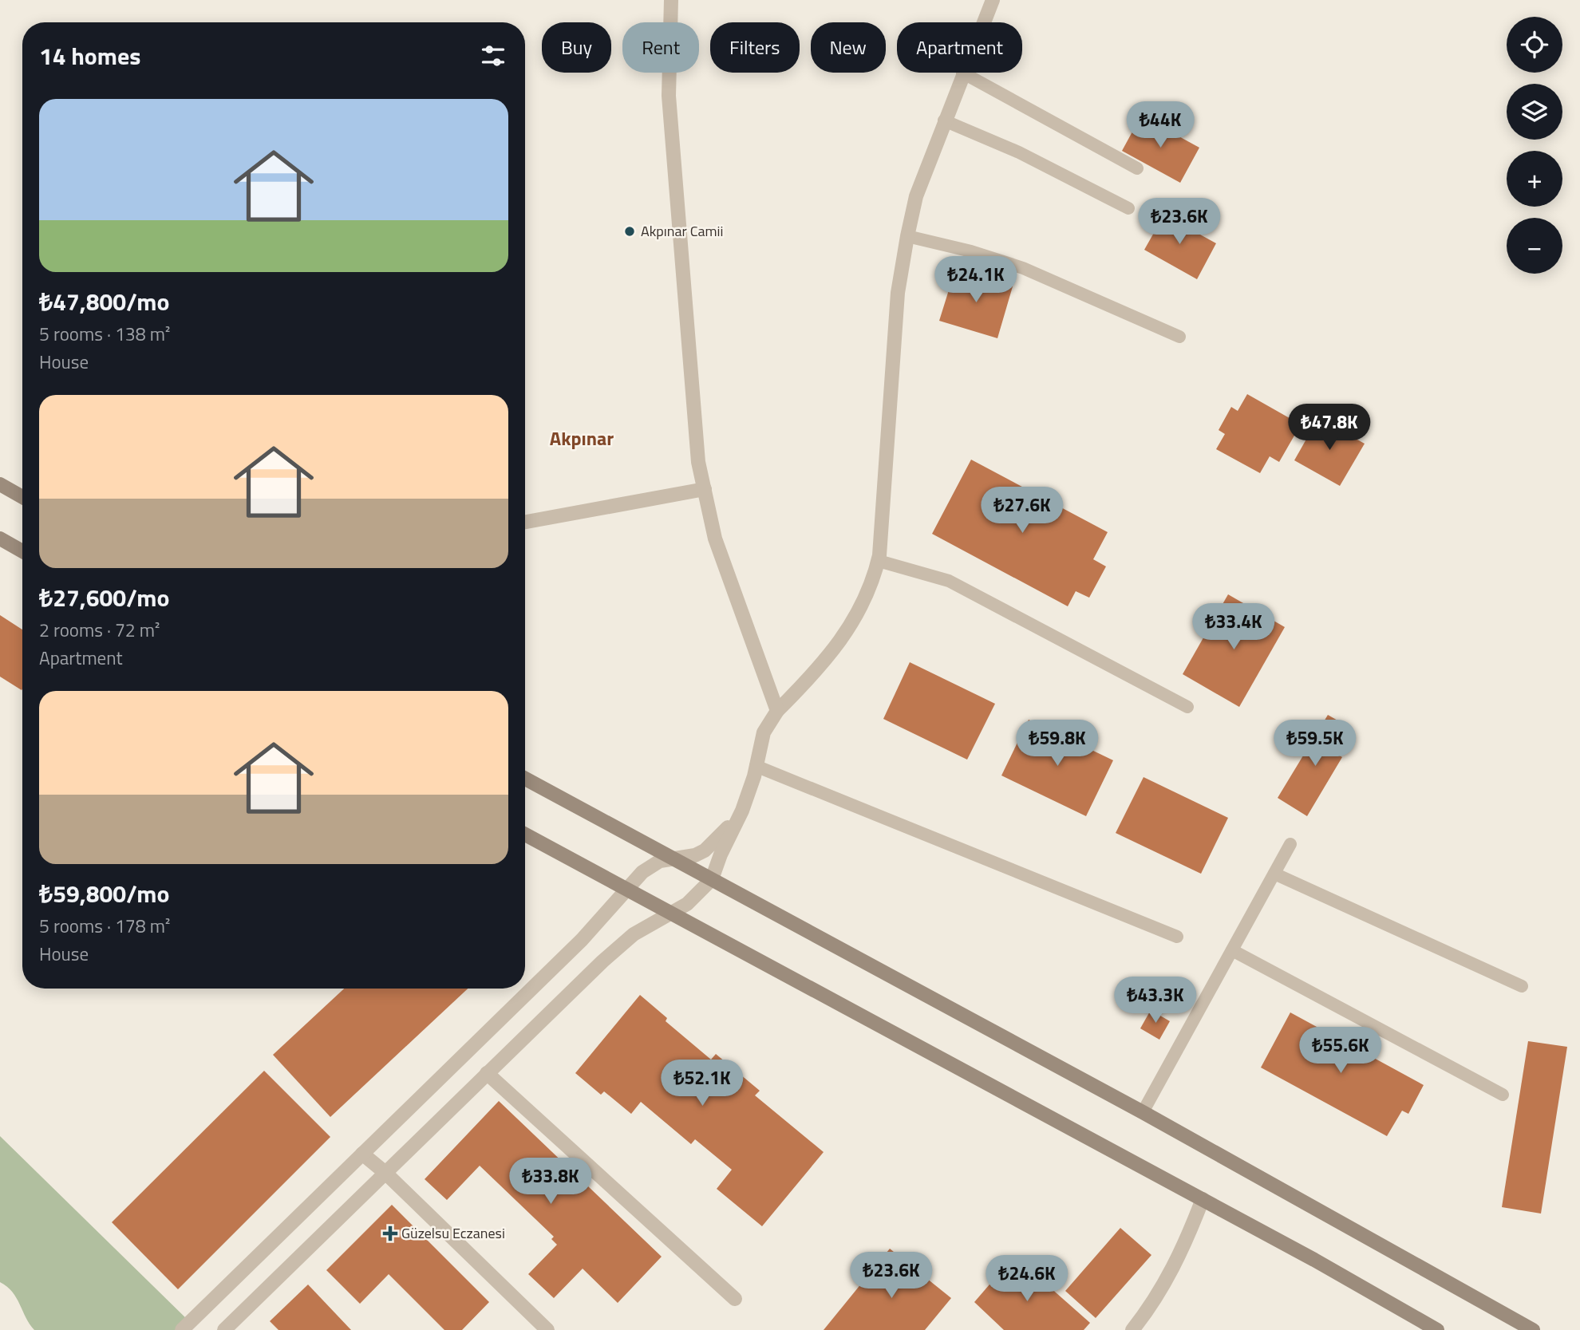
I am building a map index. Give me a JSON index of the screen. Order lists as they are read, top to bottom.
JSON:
{
  "districts": ["Akpınar"],
  "places": {
    "other": ["Akpınar Camii"],
    "health": ["Güzelsu Eczanesi"]
  },
  "page": {
    "map_buttons": ["+", "−"],
    "chip": [
      "Buy",
      "Rent",
      "Filters",
      "New",
      "Apartment"
    ],
    "heading": "14 homes",
    "list": [
      {
        "name": "₺47,800/mo",
        "note": "5 rooms · 138 m² · House"
      },
      {
        "name": "₺27,600/mo",
        "note": "2 rooms · 72 m² · Apartment"
      },
      {
        "name": "₺59,800/mo",
        "note": "5 rooms · 178 m² · House"
      }
    ],
    "price": [
      "₺44K",
      "₺23.6K",
      "₺24.1K",
      "₺47.8K",
      "₺27.6K",
      "₺33.4K",
      "₺59.8K",
      "₺59.5K",
      "₺43.3K",
      "₺55.6K",
      "₺52.1K",
      "₺33.8K",
      "₺23.6K",
      "₺24.6K"
    ]
  }
}
